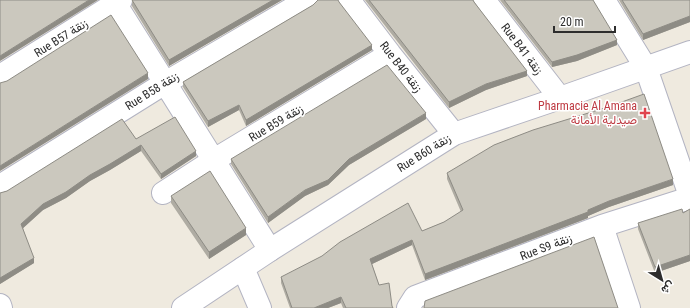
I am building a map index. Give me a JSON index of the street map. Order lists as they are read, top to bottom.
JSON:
{
  "streets": {
    "street": [
      "Rue B57 زنقة",
      "Rue B41 زنقة",
      "Rue B40 زنقة",
      "Rue B58 زنقة",
      "Rue B59 زنقة",
      "Rue B60 زنقة",
      "Rue S9 زنقة"
    ]
  },
  "crossings": [
    ["Rue B41 زنقة", "Rue B60 زنقة"],
    ["Rue B40 زنقة", "Rue B59 زنقة"],
    ["Rue B40 زنقة", "Rue B60 زنقة"]
  ],
  "places": {
    "health": ["Pharmacie Al Amana صيدلية الأمانة"]
  },
  "scale_bar": "20 m",
  "north": "bottom right"
}
